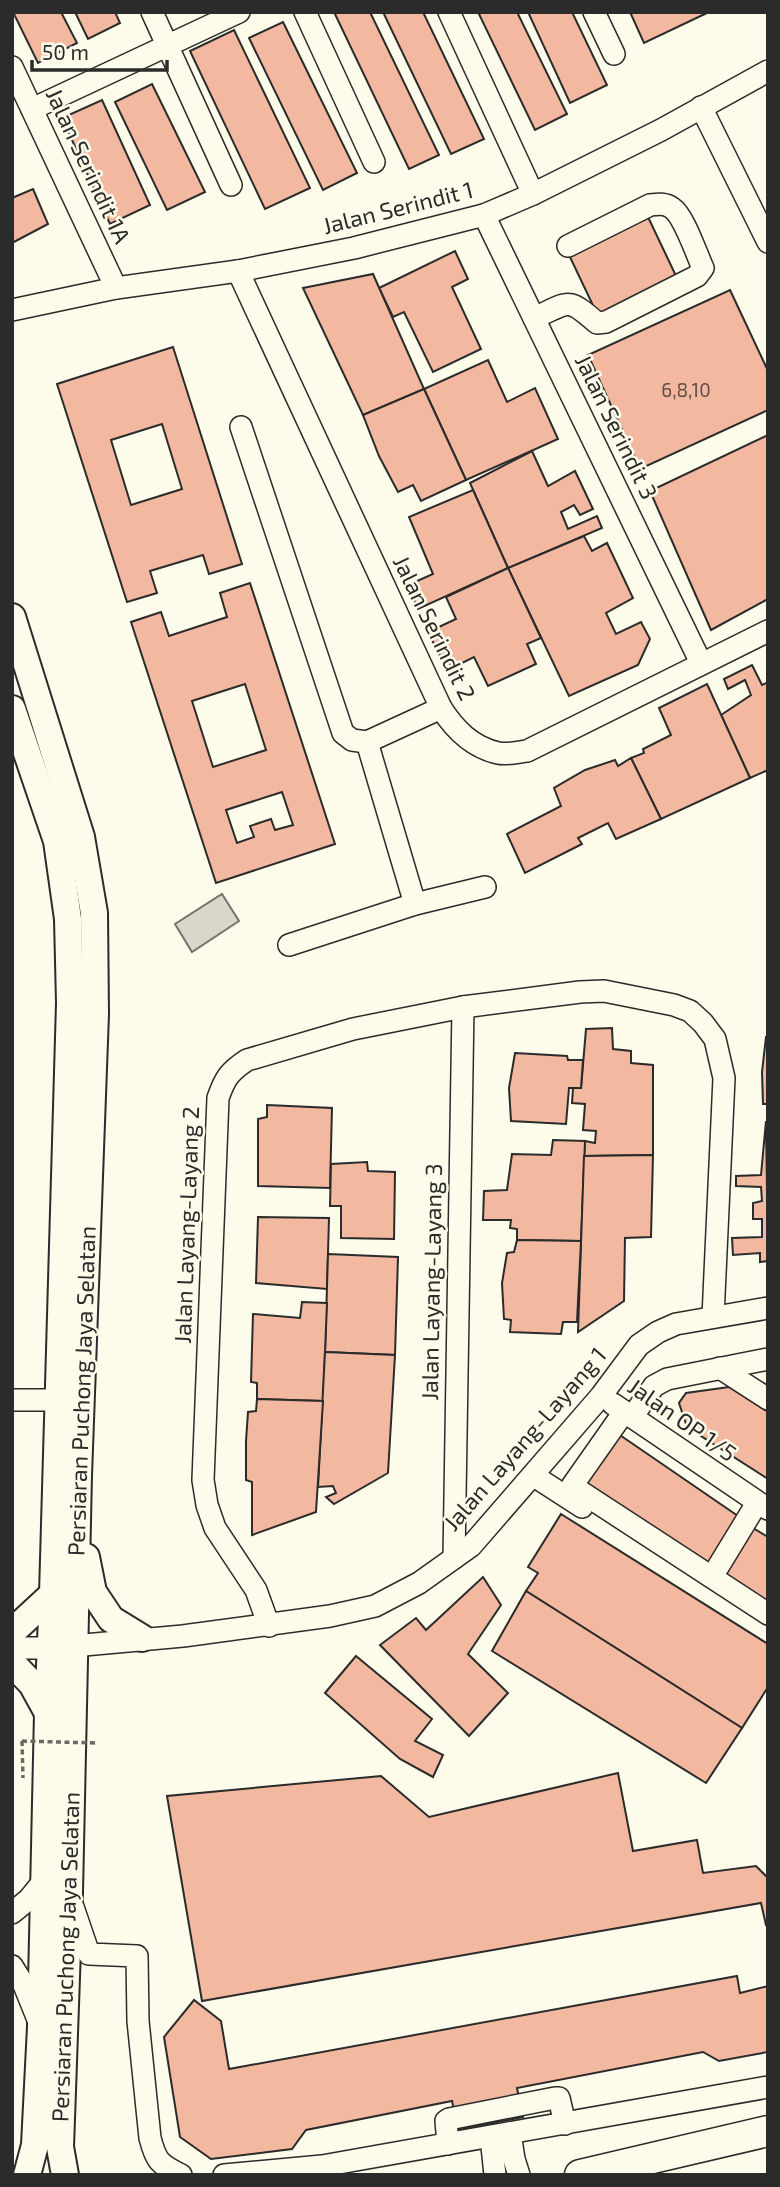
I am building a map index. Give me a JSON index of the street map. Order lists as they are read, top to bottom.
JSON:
{
  "streets": {
    "main road": ["Persiaran Puchong Jaya Selatan"],
    "street": [
      "Jalan Serindit 1A",
      "Jalan Serindit 1",
      "Jalan Serindit 3",
      "Jalan Serindit 2",
      "Jalan Layang-Layang 2",
      "Jalan Layang-Layang 3",
      "Jalan OP 1/5",
      "Jalan Layang-Layang 1"
    ]
  },
  "crossings": [
    ["Jalan Serindit 1A", "Jalan Serindit 1"],
    ["Jalan Serindit 1", "Jalan Serindit 3"],
    ["Jalan Serindit 1", "Jalan Serindit 2"],
    ["Jalan Serindit 3", "Jalan Serindit 2"],
    ["Jalan Layang-Layang 2", "Jalan Layang-Layang 3"],
    ["Jalan Layang-Layang 2", "Jalan Layang-Layang 1"],
    ["Jalan Layang-Layang 3", "Jalan Layang-Layang 1"],
    ["Persiaran Puchong Jaya Selatan", "Jalan Layang-Layang 1"],
    ["Jalan OP 1/5", "Jalan Layang-Layang 1"]
  ],
  "house_numbers": ["6,8,10"],
  "scale_bar": "50 m"
}
